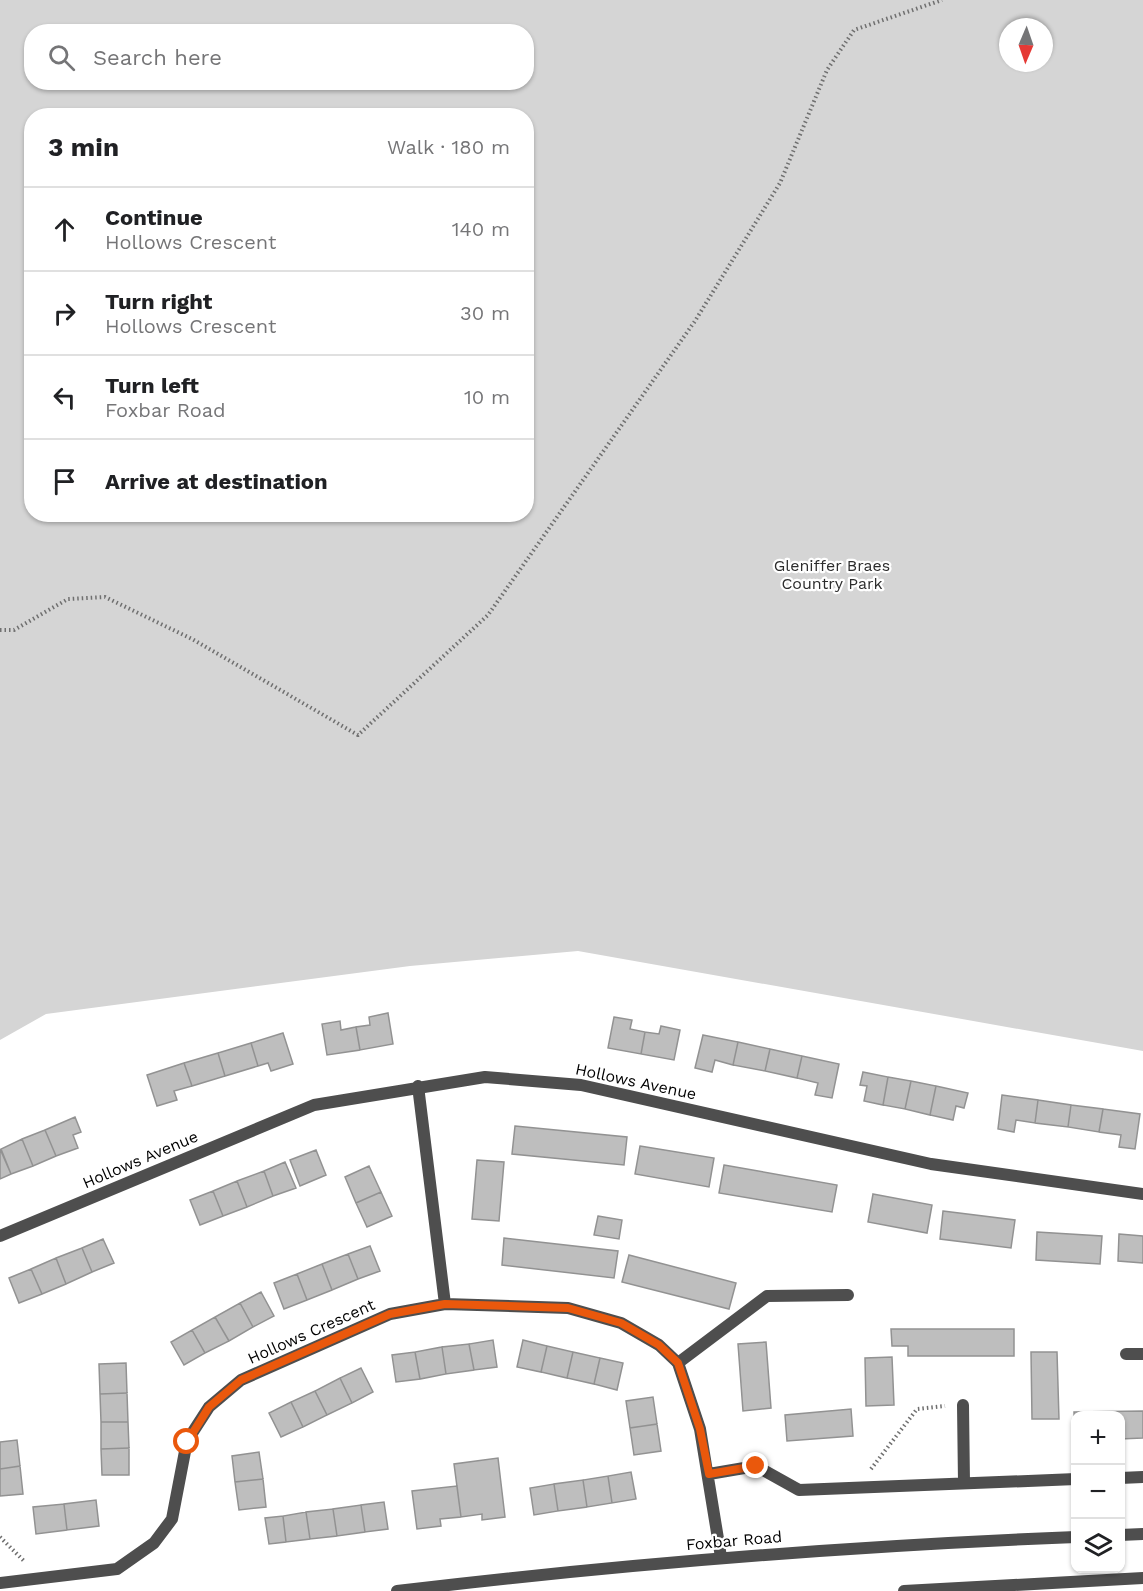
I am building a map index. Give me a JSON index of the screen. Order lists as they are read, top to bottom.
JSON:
{
  "streets": {
    "street": ["Hollows Avenue", "Hollows Crescent", "Foxbar Road"]
  },
  "crossings": [
    ["Hollows Crescent", "Foxbar Road"]
  ],
  "parks": ["Gleniffer Braes Country Park"],
  "north": "bottom",
  "page": {
    "search": "Search here",
    "heading": ["3 min", "Walk · 180 m"],
    "list": [
      ["Continue", "Hollows Crescent", "140 m"],
      ["Turn right", "Hollows Crescent", "30 m"],
      ["Turn left", "Foxbar Road", "10 m"],
      "Arrive at destination"
    ],
    "map_buttons": ["+", "−"]
  }
}
